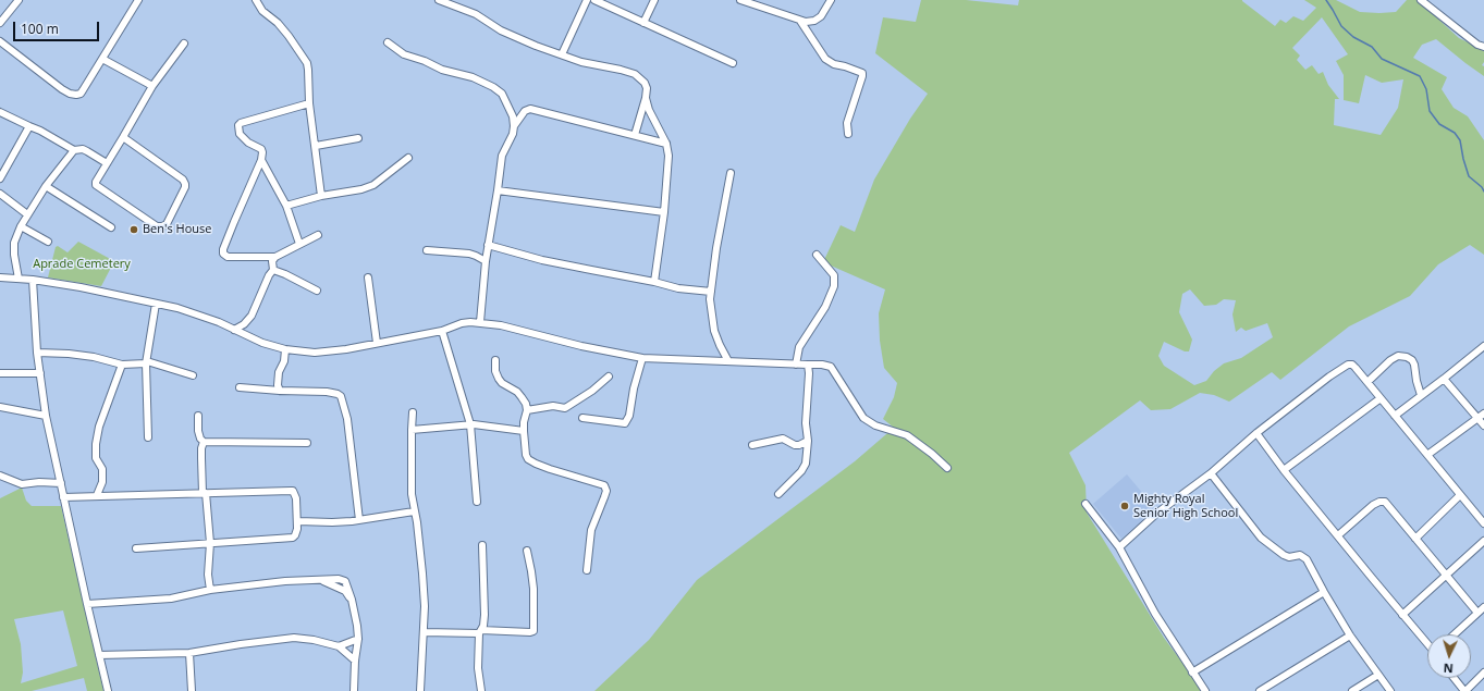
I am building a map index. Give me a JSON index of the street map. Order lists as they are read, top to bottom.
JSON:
{
  "parks": ["Aprade Cemetery"],
  "places": ["Ben's House", "Mighty Royal Senior High School"],
  "scale_bar": "100 m",
  "north": "bottom"
}
